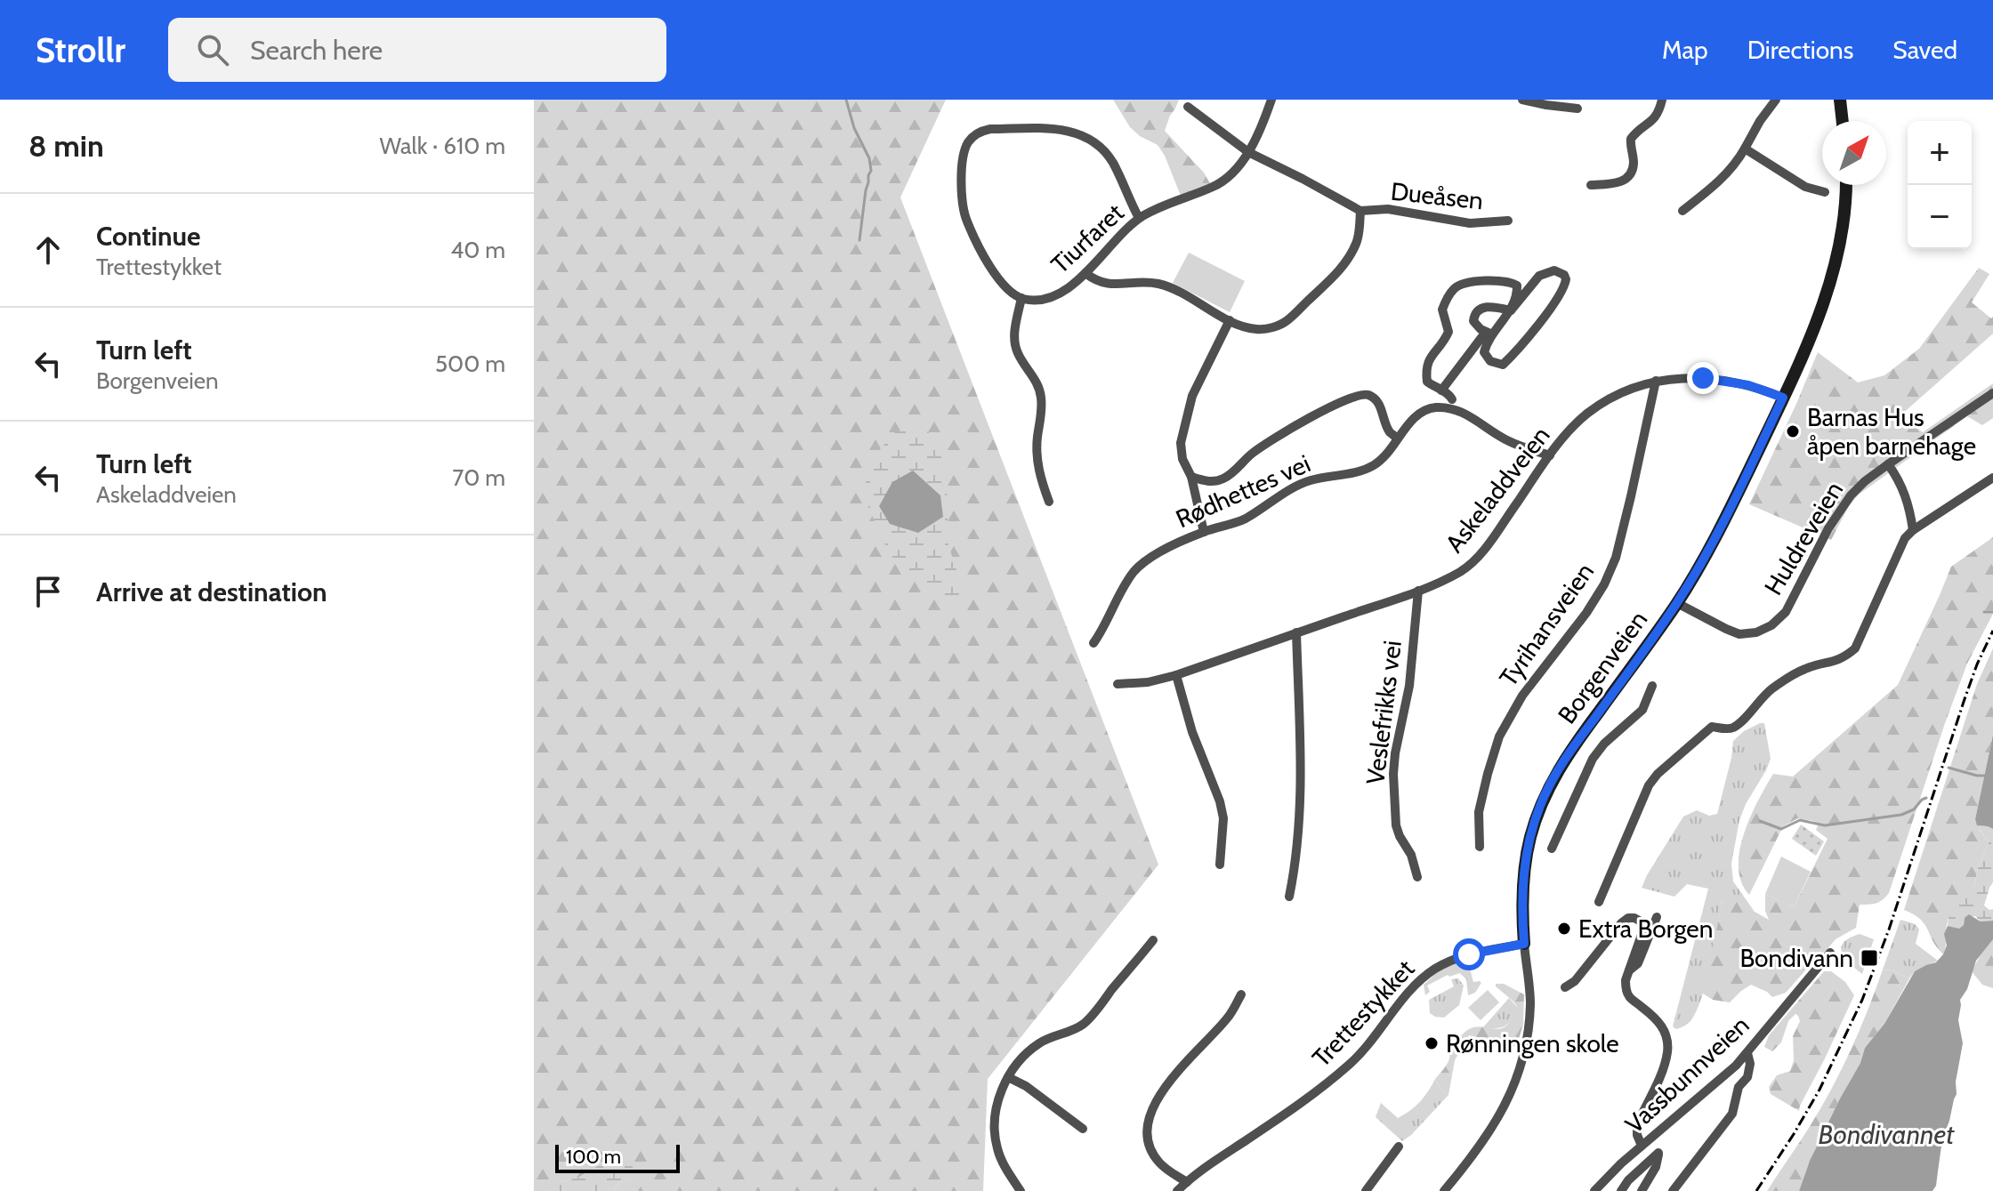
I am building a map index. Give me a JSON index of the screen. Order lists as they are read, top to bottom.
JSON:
{
  "streets": {
    "street": [
      "Dueåsen",
      "Tiurfaret",
      "Askeladdveien",
      "Rødhettes vei",
      "Huldreveien",
      "Tyrihansveien",
      "Borgenveien",
      "Veslefrikks vei",
      "Trettestykket",
      "Vassbunnveien"
    ]
  },
  "crossings": [
    ["Dueåsen", "Tiurfaret"],
    ["Askeladdveien", "Rødhettes vei"],
    ["Askeladdveien", "Tyrihansveien"],
    ["Askeladdveien", "Borgenveien"],
    ["Askeladdveien", "Veslefrikks vei"],
    ["Huldreveien", "Borgenveien"],
    ["Borgenveien", "Trettestykket"]
  ],
  "water": ["Bondivannet"],
  "places": {
    "other": ["Barnas Hus åpen barnehage", "Extra Borgen", "Rønningen skole"],
    "transit": ["Bondivann"]
  },
  "scale_bar": "100 m",
  "north": "top right",
  "page": {
    "header": "Strollr",
    "search": "Search here",
    "nav": ["Map", "Directions", "Saved"],
    "heading": ["8 min", "Walk · 610 m"],
    "map_buttons": ["+", "−"],
    "list": [
      ["Continue", "Trettestykket", "40 m"],
      ["Turn left", "Borgenveien", "500 m"],
      ["Turn left", "Askeladdveien", "70 m"],
      "Arrive at destination"
    ],
    "scale": "100 m"
  }
}
